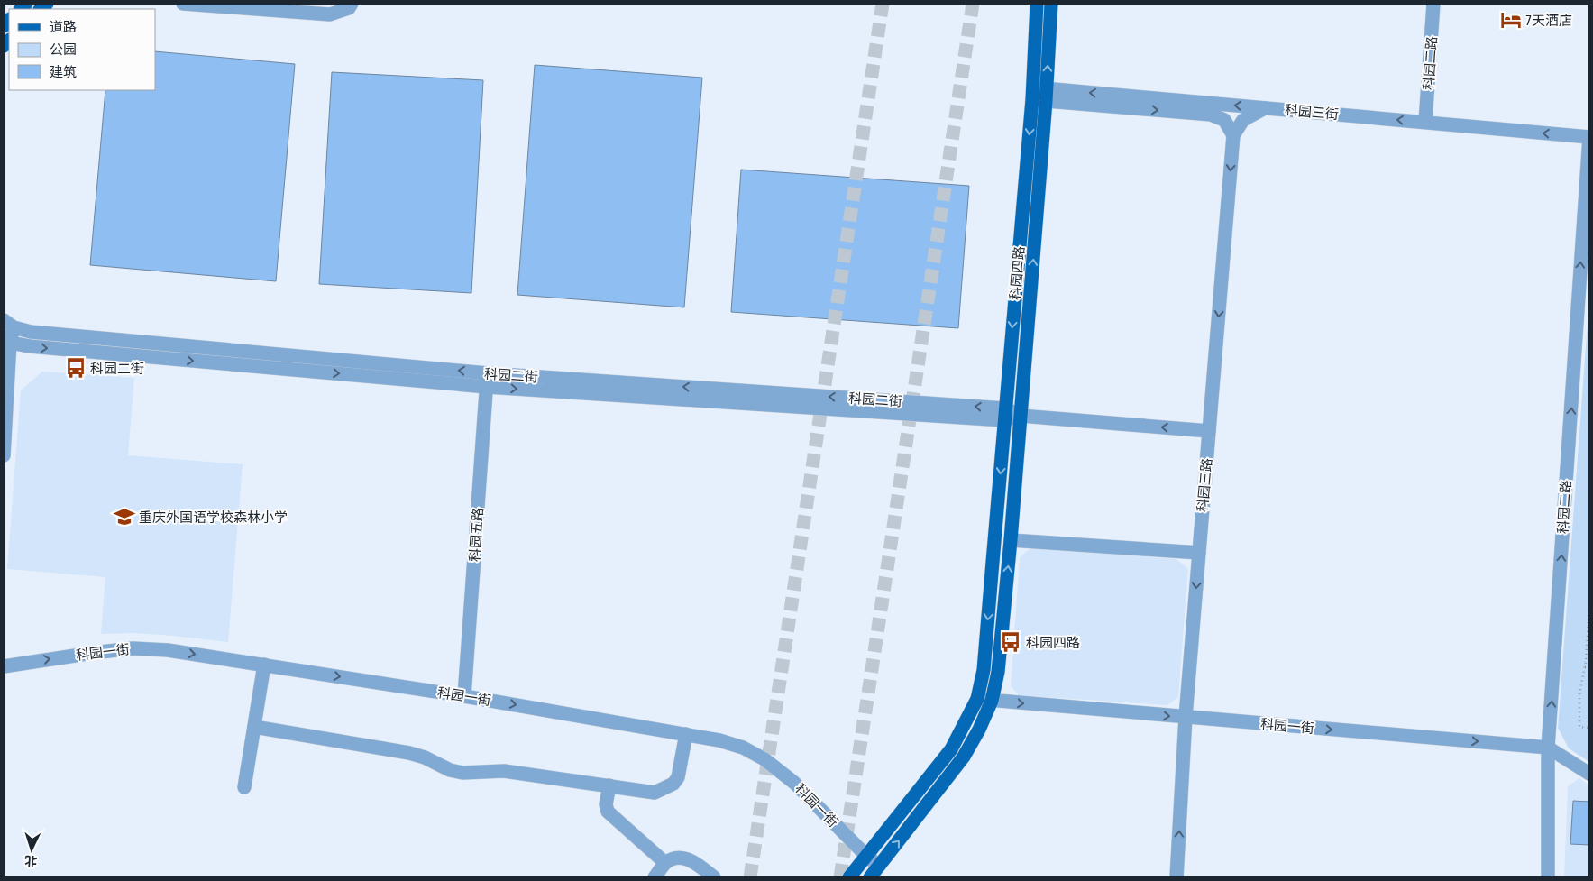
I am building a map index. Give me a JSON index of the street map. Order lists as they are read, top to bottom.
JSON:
{
  "streets": {
    "main road": ["科园四路"],
    "street": [
      "科园二路",
      "科园三街",
      "科园二街",
      "科园三路",
      "科园五路",
      "科园一街"
    ]
  },
  "crossings": [
    ["科园二路", "科园三街"],
    ["科园二路", "科园一街"],
    ["科园三街", "科园四路"],
    ["科园四路", "科园二街"],
    ["科园四路", "科园一街"],
    ["科园二街", "科园三路"],
    ["科园二街", "科园五路"],
    ["科园三路", "科园一街"],
    ["科园五路", "科园一街"]
  ],
  "one_way": ["科园二路", "科园一街"],
  "places": {
    "hotel": ["7天酒店"],
    "bus stop": ["科园二街", "科园四路"],
    "school or university": ["重庆外国语学校森林小学"]
  },
  "legend": ["道路", "公园", "建筑"],
  "north": "bottom"
}
